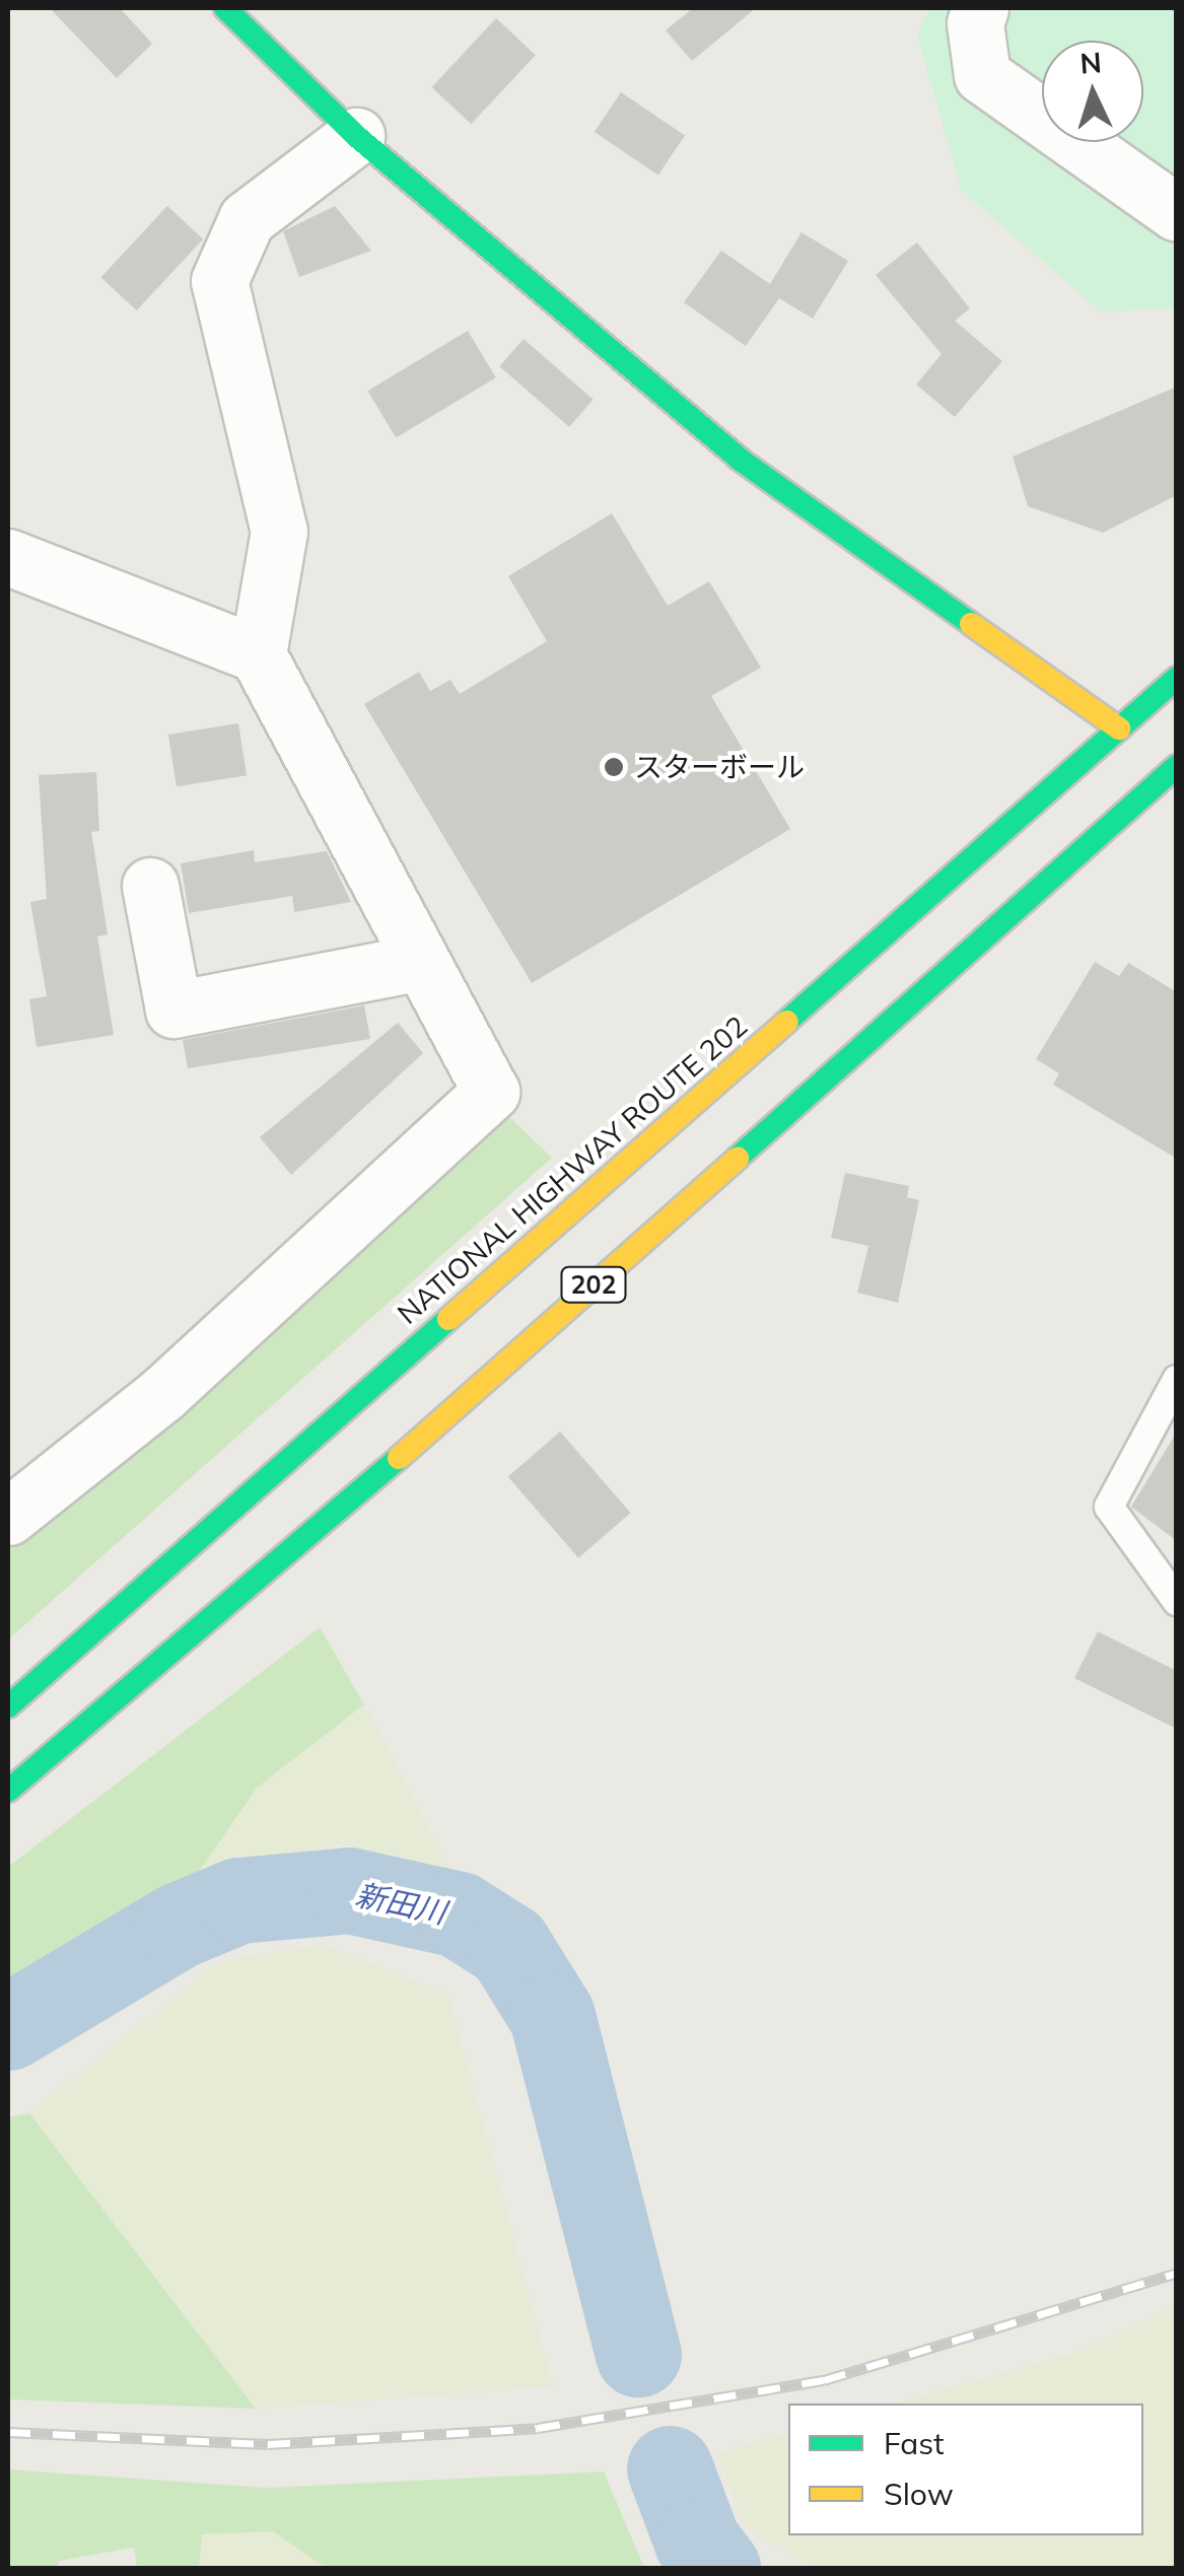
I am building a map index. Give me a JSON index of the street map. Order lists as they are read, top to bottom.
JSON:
{
  "streets": {
    "main road": ["NATIONAL HIGHWAY ROUTE 202", "202"]
  },
  "water": ["新田川"],
  "places": ["スターボール"],
  "legend": ["Fast", "Slow"],
  "north": "top"
}
